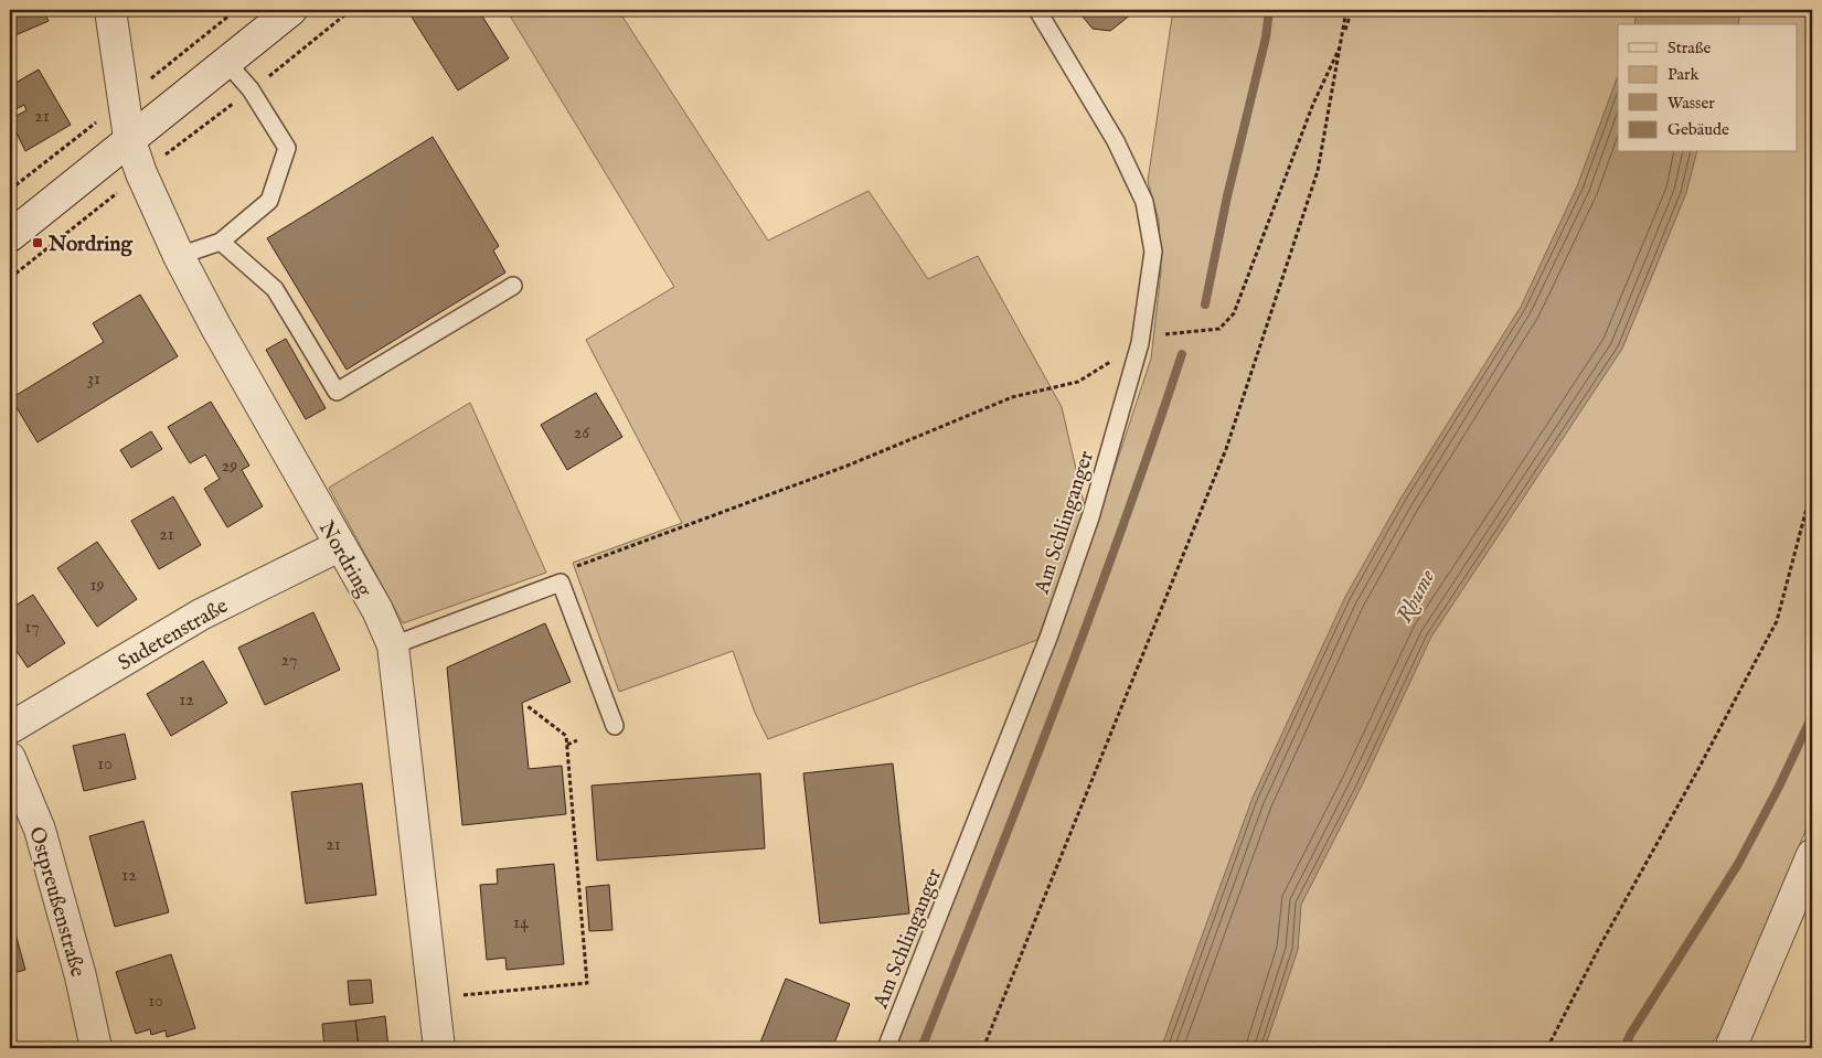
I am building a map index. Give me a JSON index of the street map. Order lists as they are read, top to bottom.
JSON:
{
  "streets": {
    "street": ["Nordring", "Sudetenstraße", "Ostpreußenstraße"],
    "lane": ["Am Schlinganger"]
  },
  "crossings": [
    ["Nordring", "Sudetenstraße"]
  ],
  "water": ["Rhume"],
  "places": {
    "transit": ["Nordring"]
  },
  "house_numbers": [
    "21",
    "31",
    "26",
    "29",
    "21",
    "19",
    "17",
    "27",
    "12",
    "10",
    "21",
    "12",
    "14",
    "10"
  ],
  "legend": [
    "Straße",
    "Park",
    "Wasser",
    "Gebäude"
  ]
}
